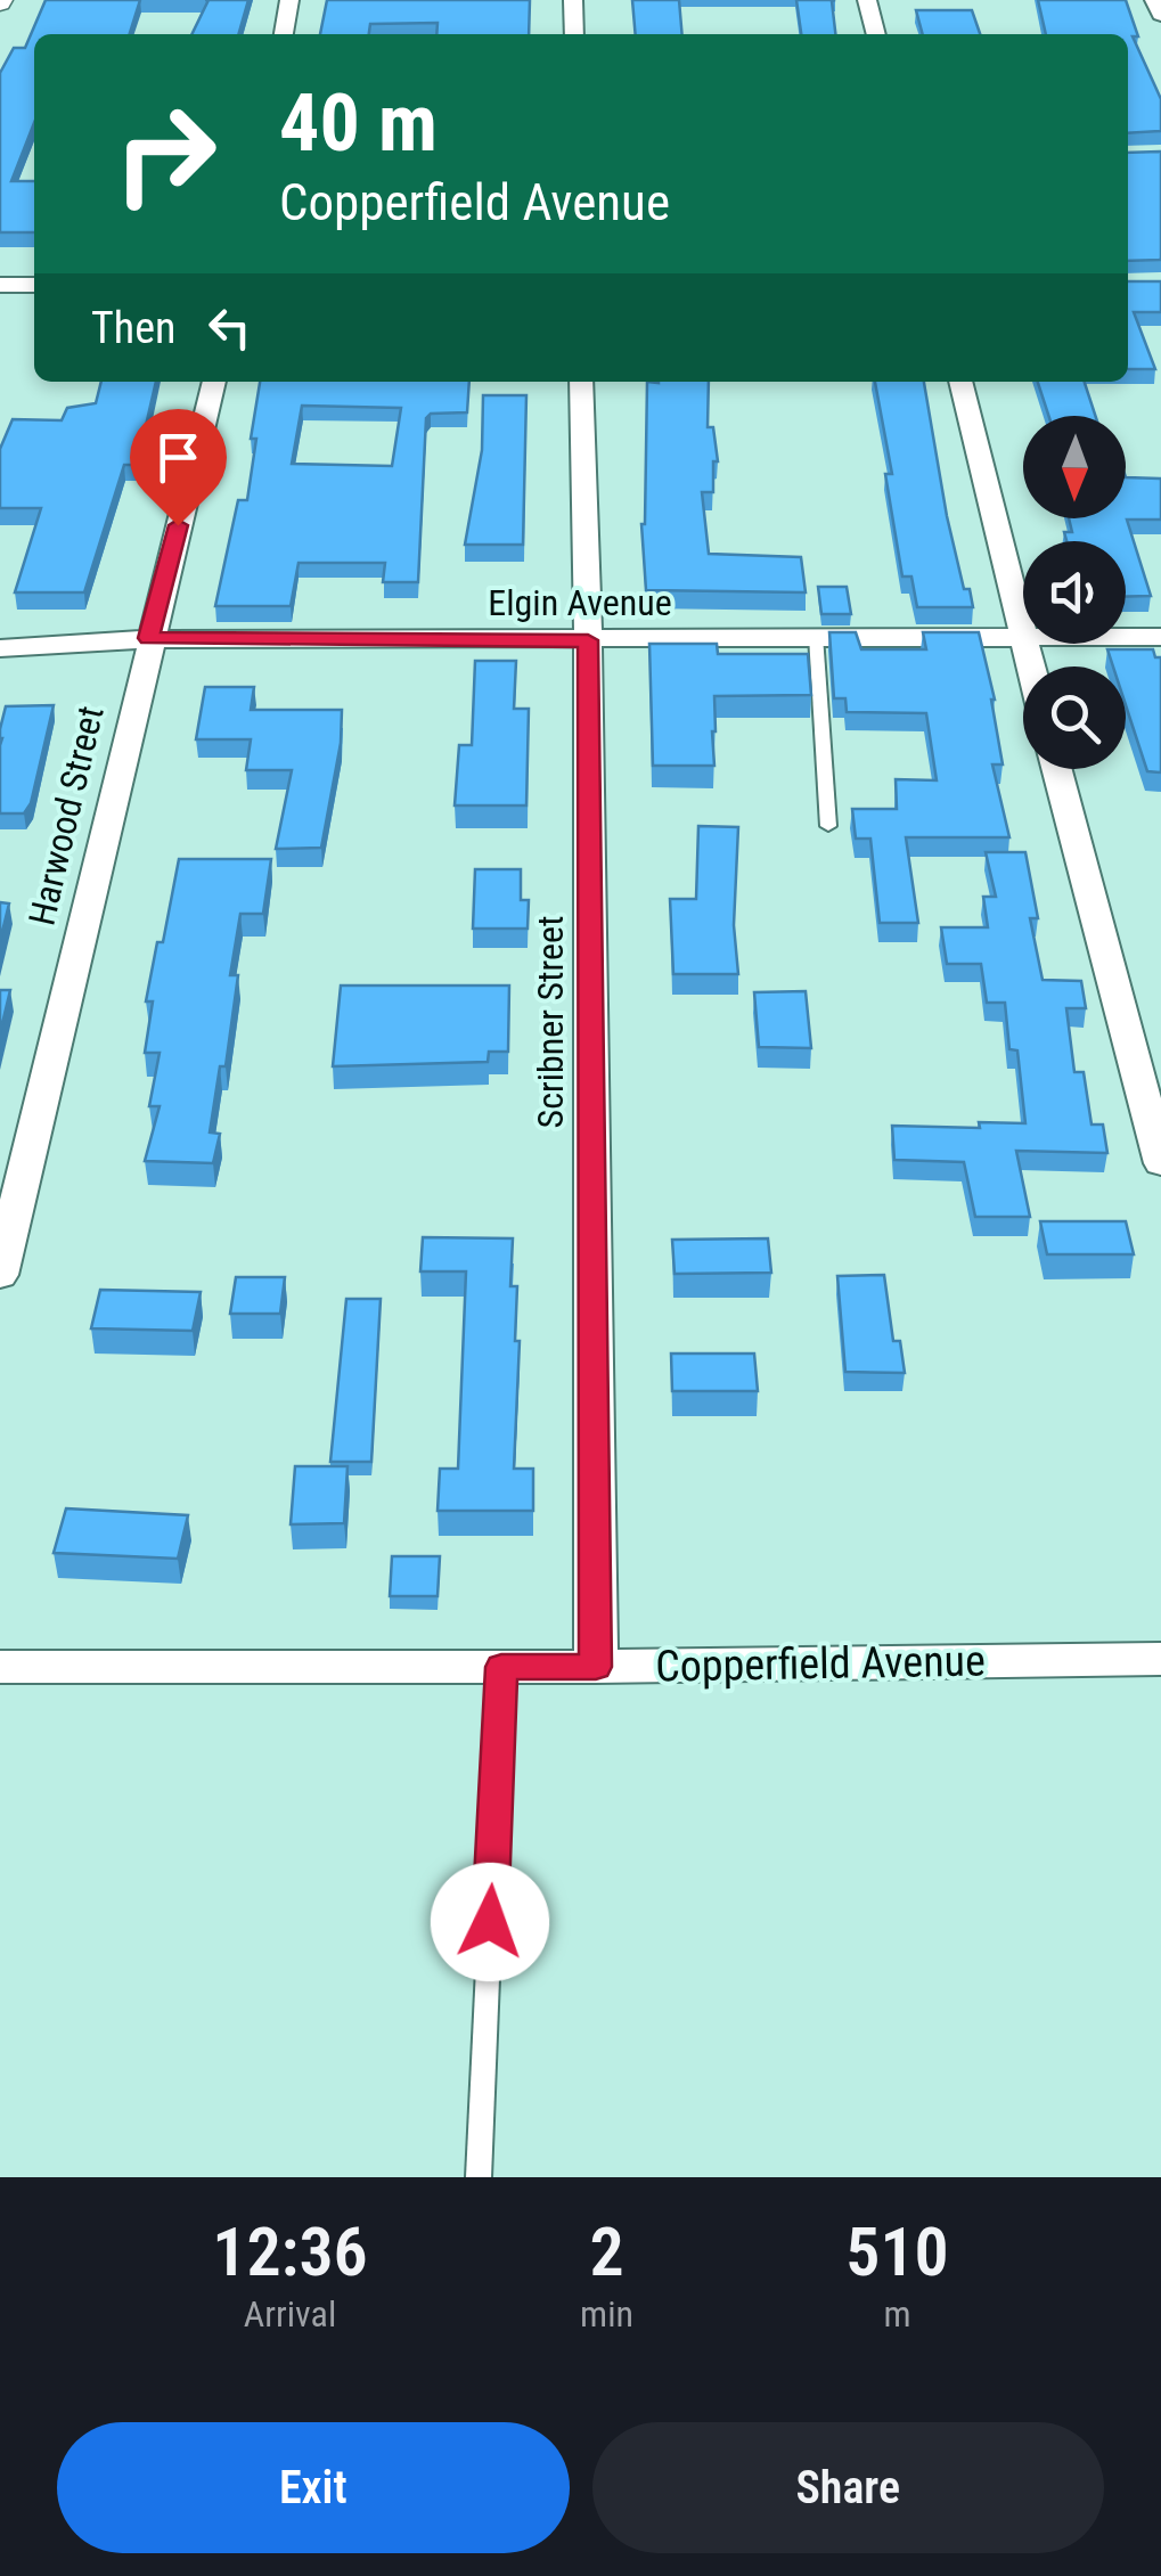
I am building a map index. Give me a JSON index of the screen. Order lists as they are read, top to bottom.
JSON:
{
  "streets": {
    "street": [
      "Elgin Avenue",
      "Harwood Street",
      "Scribner Street",
      "Copperfield Avenue"
    ]
  },
  "crossings": [
    ["Elgin Avenue", "Harwood Street"],
    ["Elgin Avenue", "Scribner Street"],
    ["Scribner Street", "Copperfield Avenue"]
  ],
  "north": "bottom",
  "page": {
    "turn": ["40 m", "Copperfield Avenue"],
    "then": "Then",
    "eta": [
      "12:36",
      "Arrival",
      "2",
      "min",
      "510",
      "m"
    ],
    "buttons": ["Exit", "Share"]
  }
}
